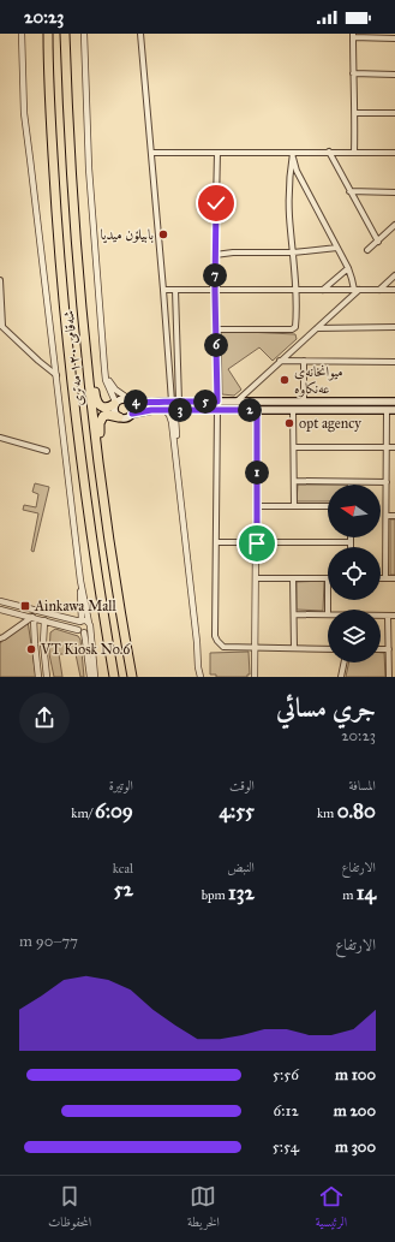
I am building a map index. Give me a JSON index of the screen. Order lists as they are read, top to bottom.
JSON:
{
  "streets": {
    "highway": ["شەقامی ١٢٠ مەتری"]
  },
  "places": {
    "other": [
      "بابیلۆن میدیا",
      "میوانخانەی عەنکاوە",
      "opt agency",
      "VT Kiosk No.6"
    ],
    "transit": ["Ainkawa Mall"]
  },
  "north": "left",
  "page": {
    "status": "20:23",
    "pins": [
      "7",
      "6",
      "4",
      "5",
      "2",
      "3",
      "1"
    ],
    "heading": ["جري مسائي", "20:23"],
    "stats": [
      ["المسافة", "0.80 km"],
      ["الوقت", "4:55"],
      ["الوتيرة", "6:09 /km"],
      ["الارتفاع", "14 m"],
      ["النبض", "132 bpm"],
      ["kcal", "52"]
    ],
    "chart": ["الارتفاع", "77–90 m"],
    "list": [
      {
        "name": "100 m",
        "note": "5:56"
      },
      {
        "name": "200 m",
        "note": "6:12"
      },
      {
        "name": "300 m",
        "note": "5:54"
      }
    ],
    "tabs": ["الرئيسية", "الخريطة", "المحفوظات"]
  }
}
